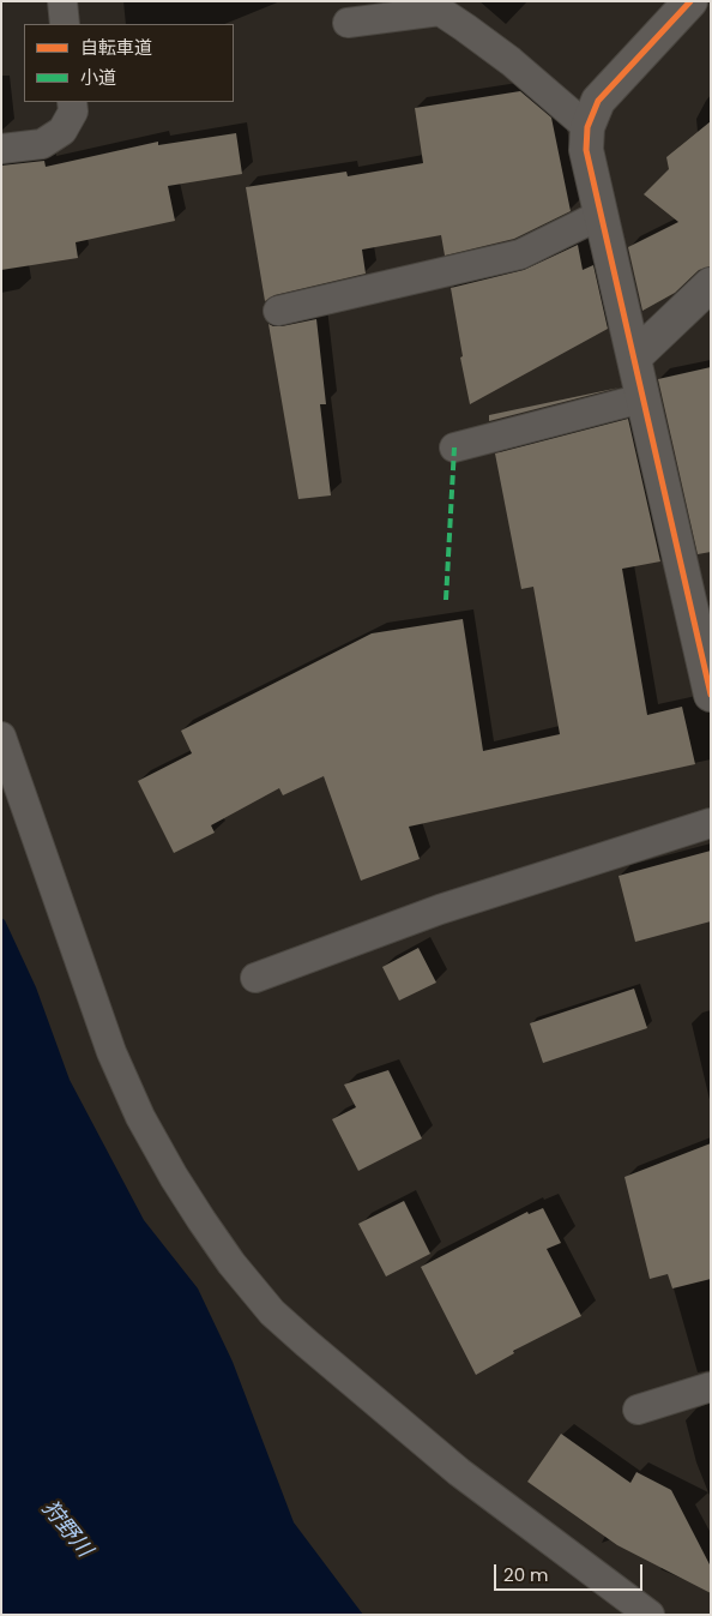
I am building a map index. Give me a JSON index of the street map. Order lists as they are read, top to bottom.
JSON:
{
  "water": ["狩野川"],
  "legend": ["自転車道", "小道"],
  "scale_bar": "20 m"
}
